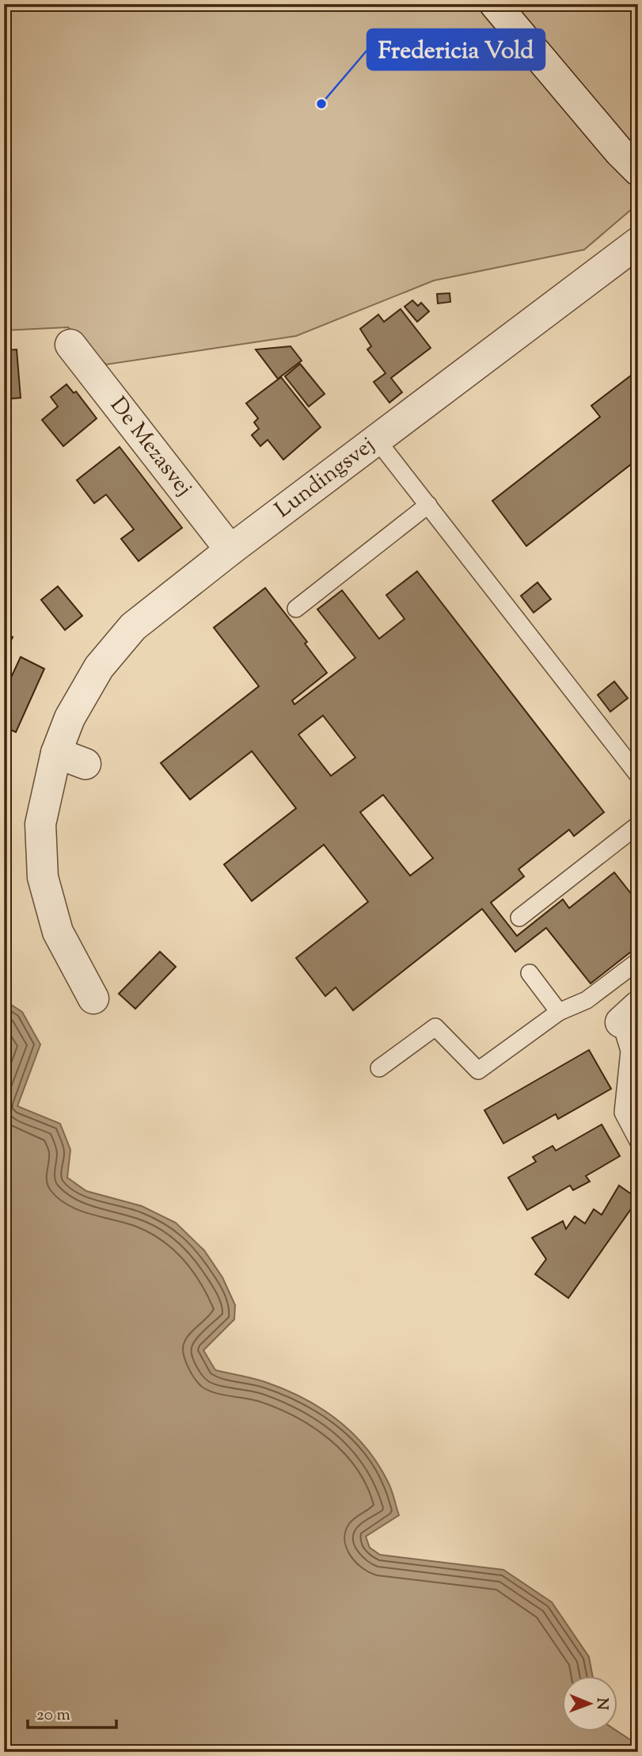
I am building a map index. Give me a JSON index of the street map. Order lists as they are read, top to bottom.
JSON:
{
  "streets": {
    "street": ["De Mezasvej", "Lundingsvej"]
  },
  "crossings": [
    ["De Mezasvej", "Lundingsvej"]
  ],
  "places": ["Fredericia Vold"],
  "scale_bar": "20 m",
  "north": "right"
}
